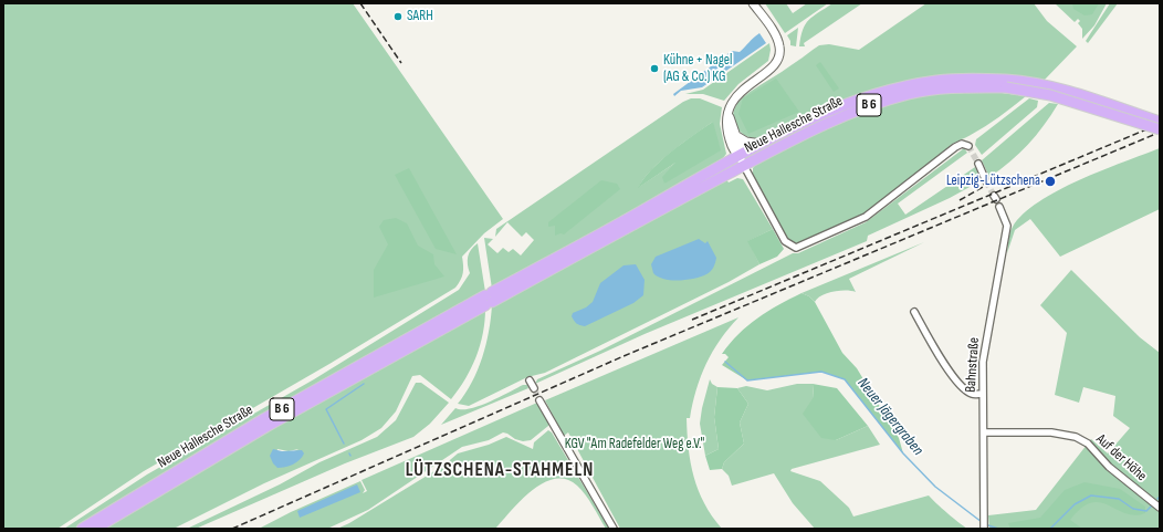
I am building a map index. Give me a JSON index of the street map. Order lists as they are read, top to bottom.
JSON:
{
  "streets": {
    "main road": ["B 6", "Neue Hallesche Straße"],
    "street": ["Bahnstraße", "Auf der Höhe"]
  },
  "crossings": [
    ["Bahnstraße", "Auf der Höhe"]
  ],
  "districts": ["LÜTZSCHENA-STAHMELN"],
  "water": ["Neuer Jägergraben"],
  "parks": ["KGV \"Am Radefelder Weg e.V.\""],
  "places": ["SARH", "Kühne + Nagel (AG & Co.) KG", "Leipzig-Lützschena"]
}
